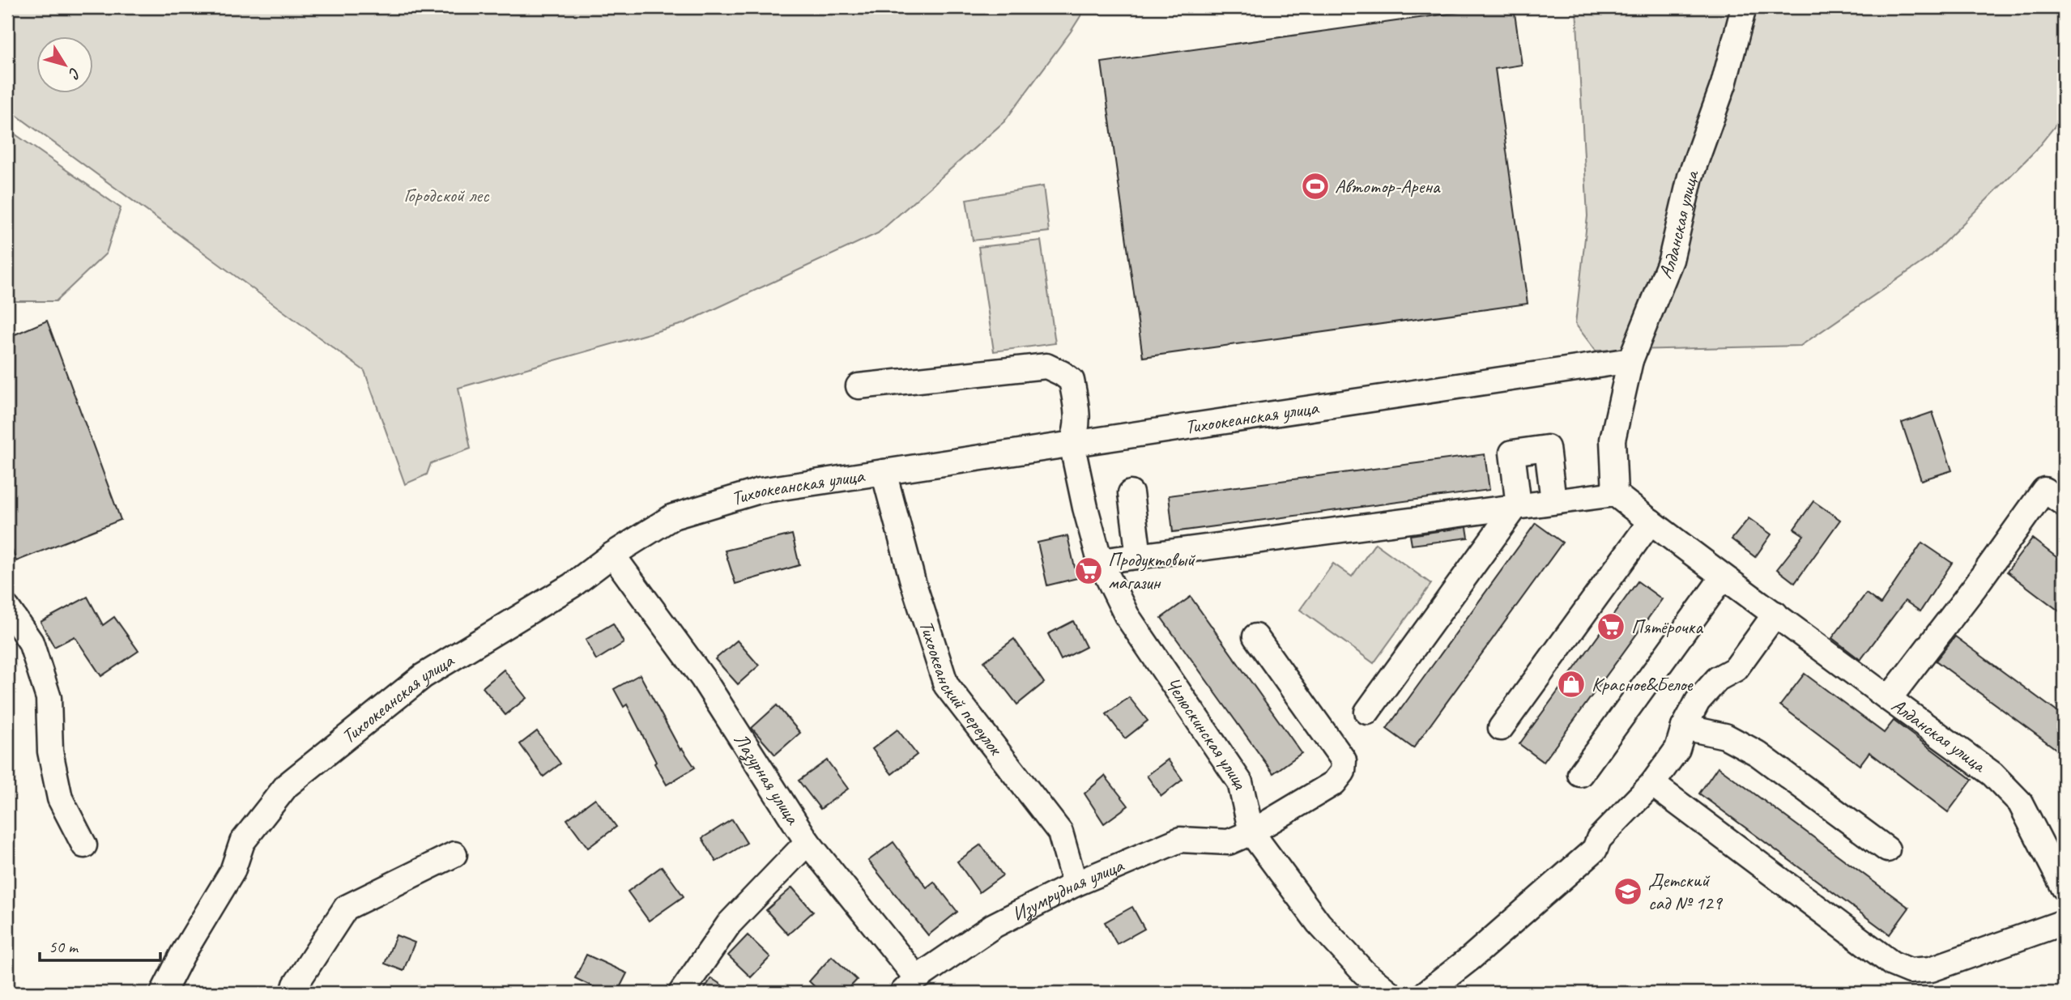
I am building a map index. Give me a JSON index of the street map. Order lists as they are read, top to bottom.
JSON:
{
  "streets": {
    "street": [
      "Алданская улица",
      "Тихоокеанская улица",
      "Тихоокеанский переулок",
      "Челюскинская улица",
      "Лазурная улица",
      "Изумрудная улица"
    ]
  },
  "crossings": [
    ["Алданская улица", "Тихоокеанская улица"],
    ["Тихоокеанская улица", "Тихоокеанский переулок"],
    ["Тихоокеанская улица", "Челюскинская улица"],
    ["Тихоокеанская улица", "Лазурная улица"],
    ["Тихоокеанский переулок", "Изумрудная улица"],
    ["Челюскинская улица", "Изумрудная улица"]
  ],
  "parks": ["Городской лес"],
  "places": {
    "sports": ["Автотор-Арена"],
    "supermarket": ["Продуктовый магазин", "Пятёрочка"],
    "shop": ["Красное&Белое"],
    "school or university": ["Детский сад № 129"]
  },
  "scale_bar": "50 m",
  "north": "bottom right"
}
